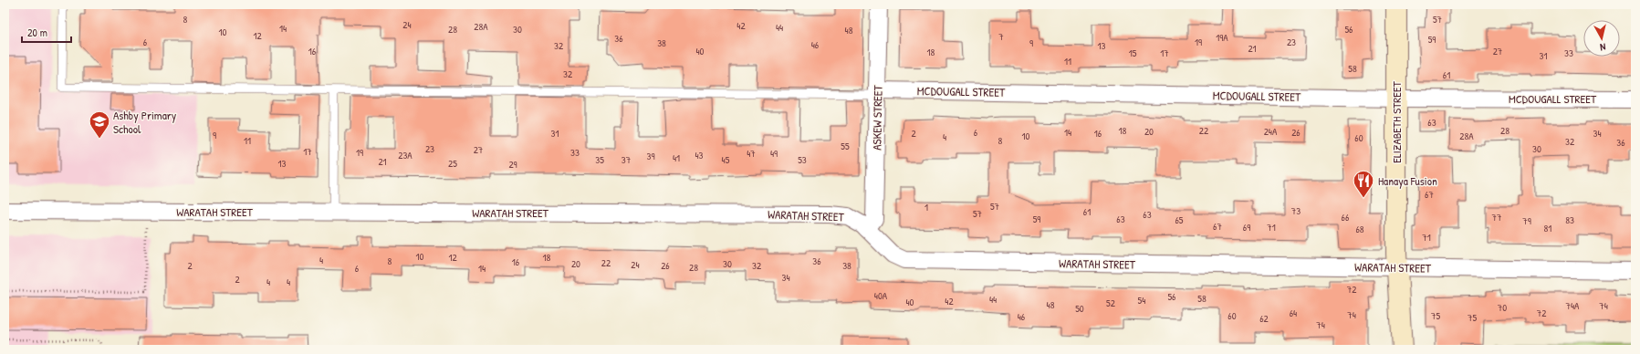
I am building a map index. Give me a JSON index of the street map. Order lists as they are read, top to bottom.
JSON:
{
  "streets": {
    "street": [
      "MCDOUGALL STREET",
      "ASKEW STREET",
      "ELIZABETH STREET",
      "WARATAH STREET"
    ]
  },
  "crossings": [
    ["MCDOUGALL STREET", "ASKEW STREET"],
    ["MCDOUGALL STREET", "ELIZABETH STREET"],
    ["ASKEW STREET", "WARATAH STREET"],
    ["ELIZABETH STREET", "WARATAH STREET"]
  ],
  "places": {
    "school or university": ["Ashby Primary School"],
    "restaurant": ["Hanaya Fusion"]
  },
  "house_numbers": [
    "8",
    "57",
    "24",
    "42",
    "28A",
    "44",
    "14",
    "28",
    "30",
    "56",
    "48",
    "10",
    "12",
    "7",
    "19A",
    "36",
    "59",
    "6",
    "19",
    "23",
    "38",
    "9",
    "46",
    "32",
    "13",
    "21",
    "16",
    "40",
    "27",
    "18",
    "15",
    "17",
    "33",
    "31",
    "11",
    "58",
    "32",
    "61",
    "63",
    "18",
    "22",
    "28",
    "20",
    "24A",
    "6",
    "14",
    "26",
    "31",
    "2",
    "16",
    "34",
    "9",
    "10",
    "28A",
    "4",
    "60",
    "11",
    "8",
    "32",
    "36",
    "55",
    "23",
    "30",
    "27",
    "17",
    "19",
    "33",
    "47",
    "49",
    "23A",
    "43",
    "39",
    "41",
    "35",
    "37",
    "45",
    "53",
    "21",
    "13",
    "25",
    "29",
    "67",
    "57",
    "1",
    "73",
    "61",
    "57",
    "63",
    "66",
    "77",
    "59",
    "63",
    "65",
    "83",
    "79",
    "67",
    "69",
    "71",
    "81",
    "68",
    "71",
    "10",
    "12",
    "18",
    "4",
    "8",
    "36",
    "16",
    "22",
    "20",
    "30",
    "24",
    "2",
    "26",
    "32",
    "38",
    "28",
    "6",
    "14",
    "34",
    "2",
    "4",
    "4",
    "72",
    "40A",
    "56",
    "58",
    "44",
    "54",
    "42",
    "40",
    "52",
    "48",
    "74A",
    "74",
    "70",
    "50",
    "64",
    "72",
    "74",
    "60",
    "75",
    "46",
    "75",
    "62",
    "74"
  ],
  "scale_bar": "20 m",
  "north": "bottom"
}
